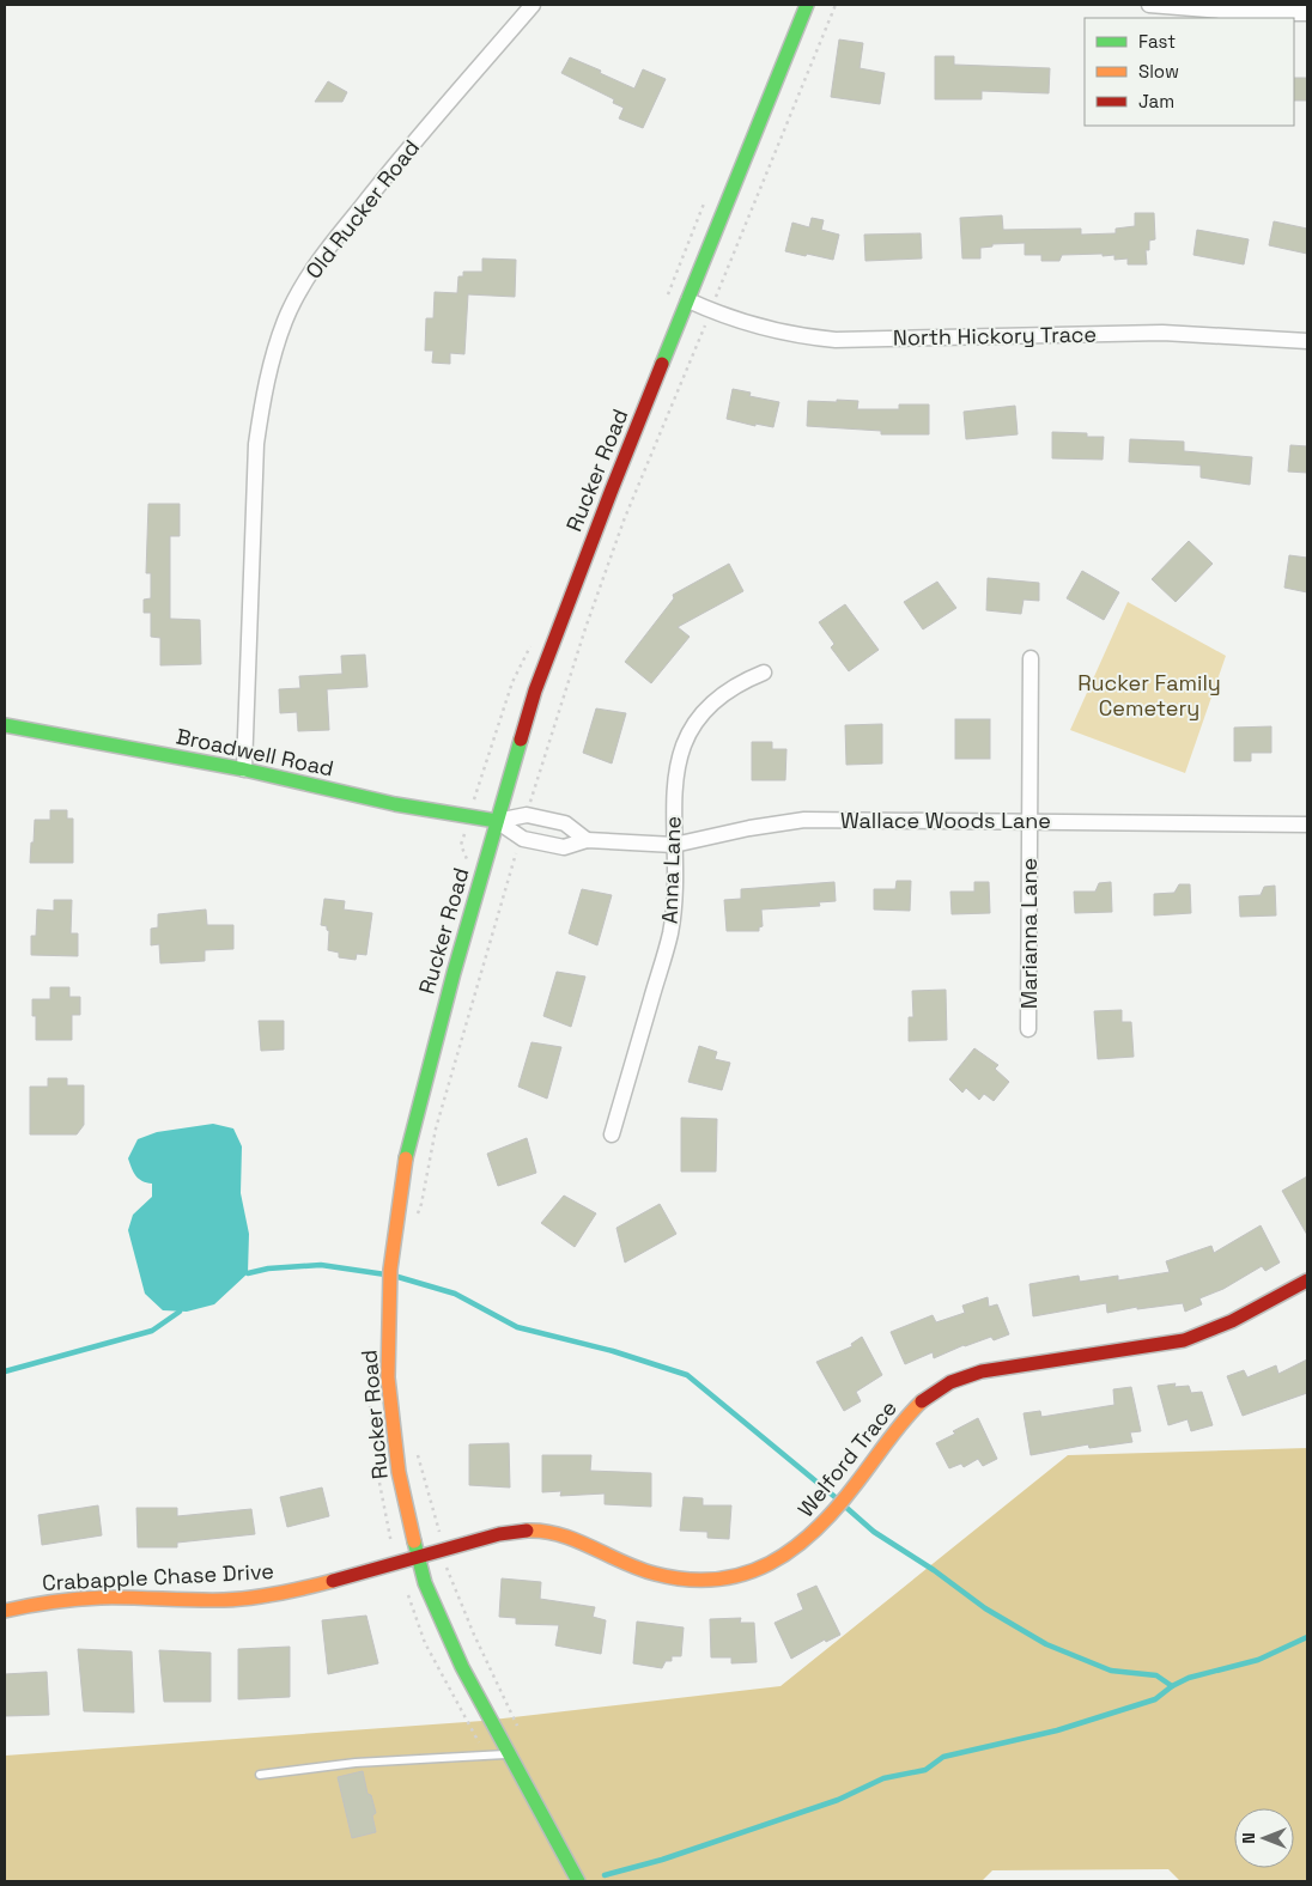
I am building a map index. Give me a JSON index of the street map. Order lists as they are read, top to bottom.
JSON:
{
  "streets": {
    "main road": [
      "Rucker Road",
      "Broadwell Road",
      "Welford Trace",
      "Crabapple Chase Drive"
    ],
    "street": [
      "Old Rucker Road",
      "North Hickory Trace",
      "Wallace Woods Lane",
      "Anna Lane",
      "Marianna Lane"
    ]
  },
  "crossings": [
    ["Old Rucker Road", "Broadwell Road"],
    ["North Hickory Trace", "Rucker Road"],
    ["Rucker Road", "Broadwell Road"],
    ["Rucker Road", "Wallace Woods Lane"],
    ["Rucker Road", "Welford Trace"],
    ["Rucker Road", "Crabapple Chase Drive"],
    ["Broadwell Road", "Wallace Woods Lane"],
    ["Wallace Woods Lane", "Anna Lane"],
    ["Wallace Woods Lane", "Marianna Lane"],
    ["Welford Trace", "Crabapple Chase Drive"]
  ],
  "parks": ["Rucker Family Cemetery"],
  "legend": ["Fast", "Slow", "Jam"],
  "north": "left"
}
